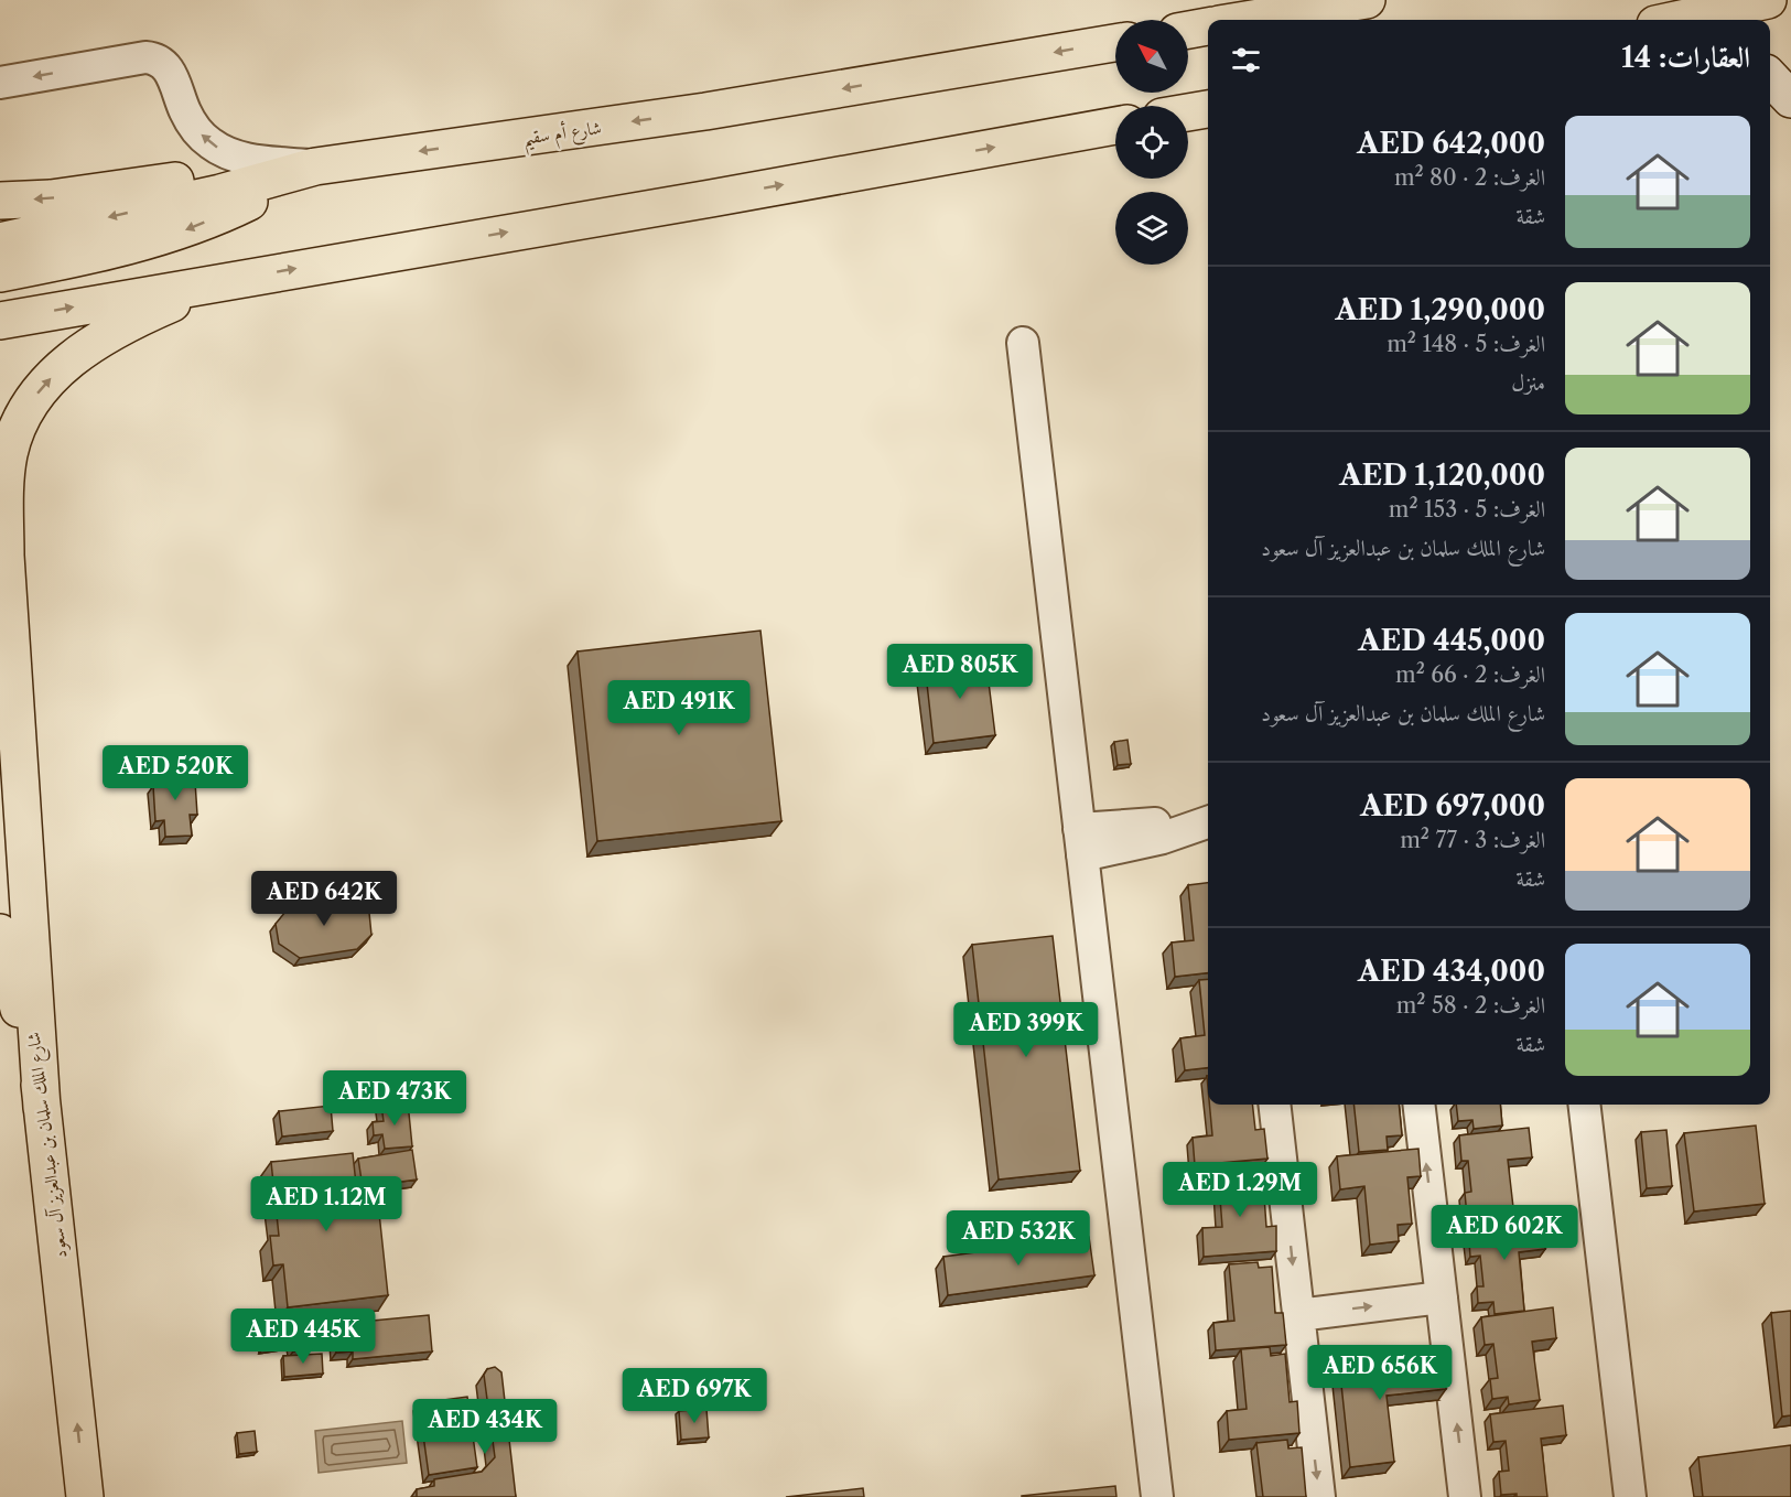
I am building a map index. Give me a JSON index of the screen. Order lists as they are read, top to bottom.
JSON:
{
  "streets": {
    "main road": ["شارع أم سقيم", "شارع الملك سلمان بن عبدالعزيز آل سعود"]
  },
  "one_way": ["شارع الملك سلمان بن عبدالعزيز آل سعود"],
  "north": "top left",
  "page": {
    "heading": "العقارات: 14",
    "list": [
      {
        "name": "AED 642,000",
        "note": "الغرف: 2 · 80 m² · شقة"
      },
      {
        "name": "AED 1,290,000",
        "note": "الغرف: 5 · 148 m² · منزل"
      },
      {
        "name": "AED 1,120,000",
        "note": "الغرف: 5 · 153 m² · شارع الملك سلمان بن عبدالعزيز آل سعود"
      },
      {
        "name": "AED 445,000",
        "note": "الغرف: 2 · 66 m² · شارع الملك سلمان بن عبدالعزيز آل سعود"
      },
      {
        "name": "AED 697,000",
        "note": "الغرف: 3 · 77 m² · شقة"
      },
      {
        "name": "AED 434,000",
        "note": "الغرف: 2 · 58 m² · شقة"
      }
    ],
    "price": [
      "AED 805K",
      "AED 491K",
      "AED 520K",
      "AED 642K",
      "AED 399K",
      "AED 473K",
      "AED 1.29M",
      "AED 1.12M",
      "AED 602K",
      "AED 532K",
      "AED 445K",
      "AED 656K",
      "AED 697K",
      "AED 434K"
    ]
  }
}
